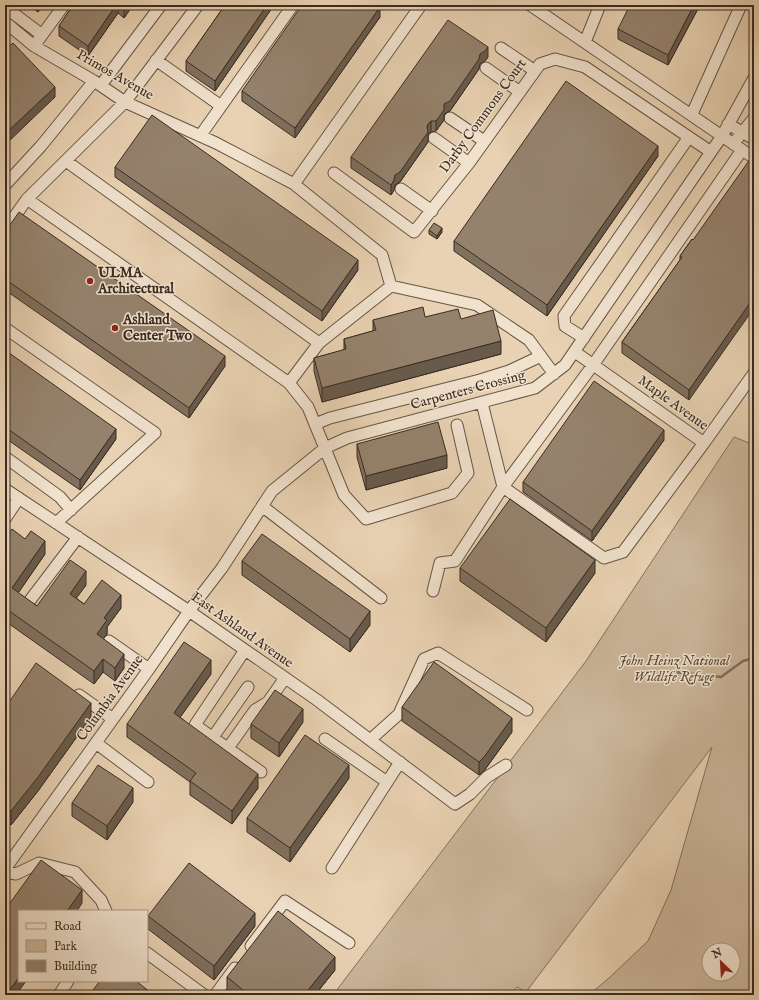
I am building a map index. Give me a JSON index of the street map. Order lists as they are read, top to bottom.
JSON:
{
  "streets": {
    "street": [
      "Primos Avenue",
      "Darby Commons Court",
      "Carpenters Crossing",
      "Maple Avenue",
      "East Ashland Avenue",
      "Columbia Avenue"
    ]
  },
  "crossings": [
    ["Darby Commons Court", "Carpenters Crossing"],
    ["Carpenters Crossing", "Maple Avenue"],
    ["Carpenters Crossing", "Columbia Avenue"],
    ["East Ashland Avenue", "Columbia Avenue"]
  ],
  "parks": ["John Heinz National Wildlife Refuge"],
  "places": ["ULMA Architectural", "Ashland Center Two"],
  "legend": ["Road", "Park", "Building"],
  "north": "top left"
}
